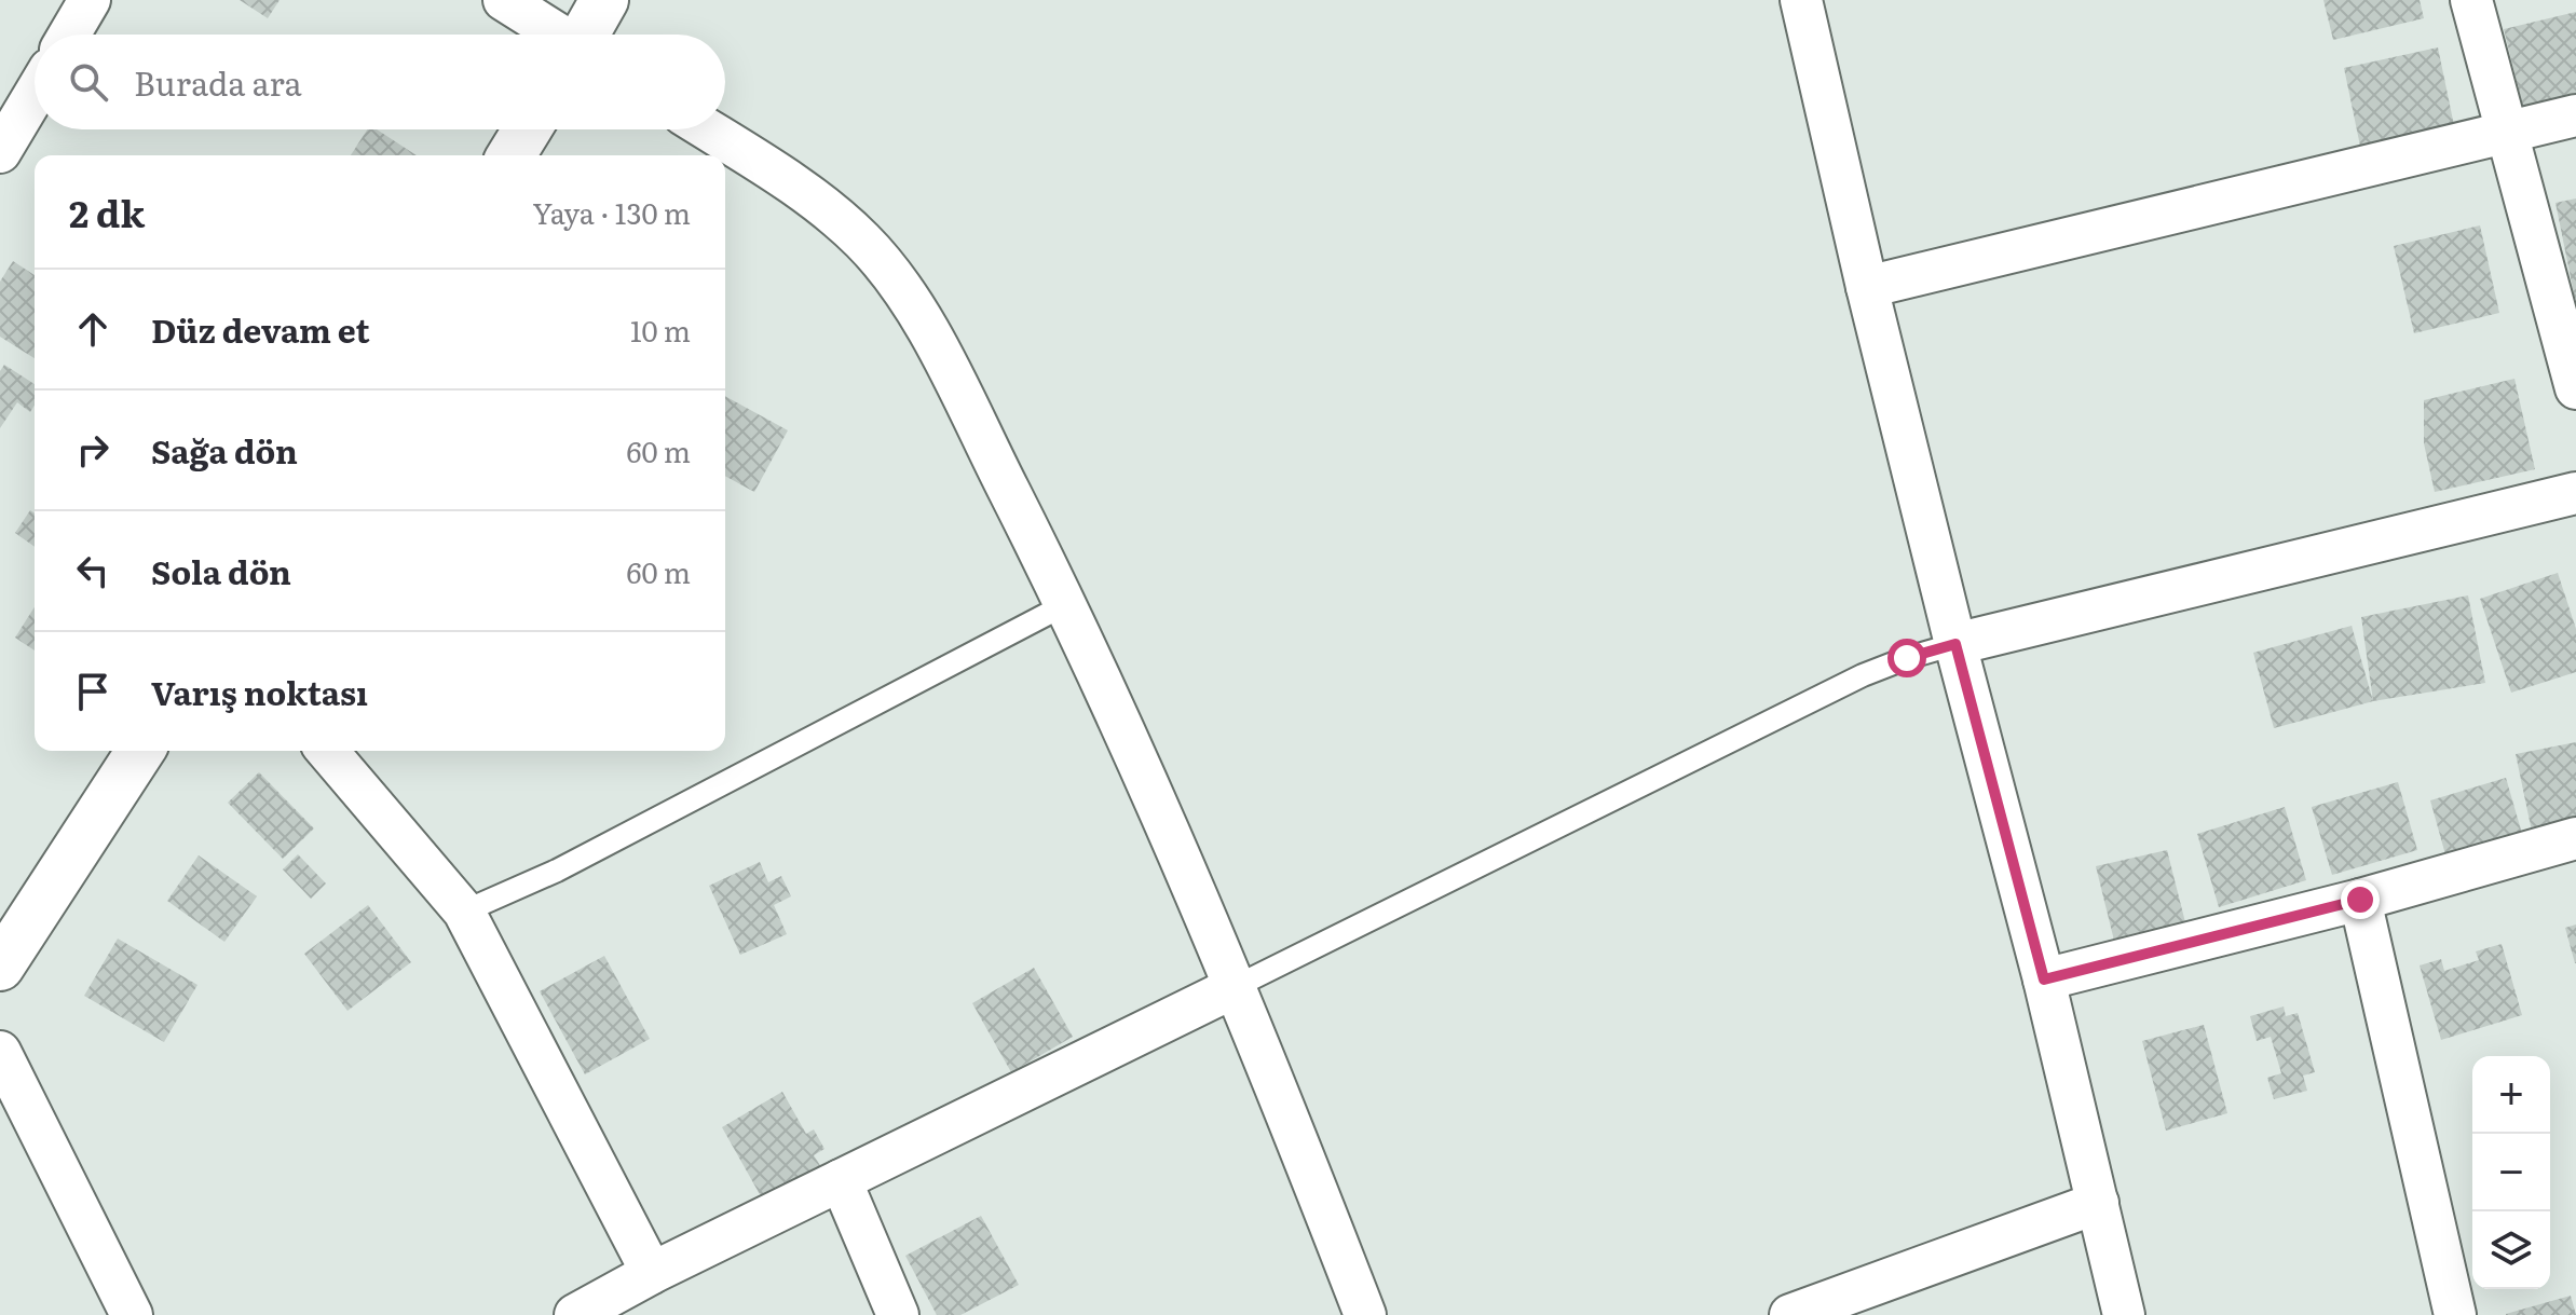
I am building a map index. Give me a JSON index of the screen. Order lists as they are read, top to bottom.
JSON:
{
  "page": {
    "search": "Burada ara",
    "heading": ["2 dk", "Yaya · 130 m"],
    "list": [
      ["Düz devam et", "10 m"],
      ["Sağa dön", "60 m"],
      ["Sola dön", "60 m"],
      "Varış noktası"
    ],
    "map_buttons": ["+", "−"]
  }
}
